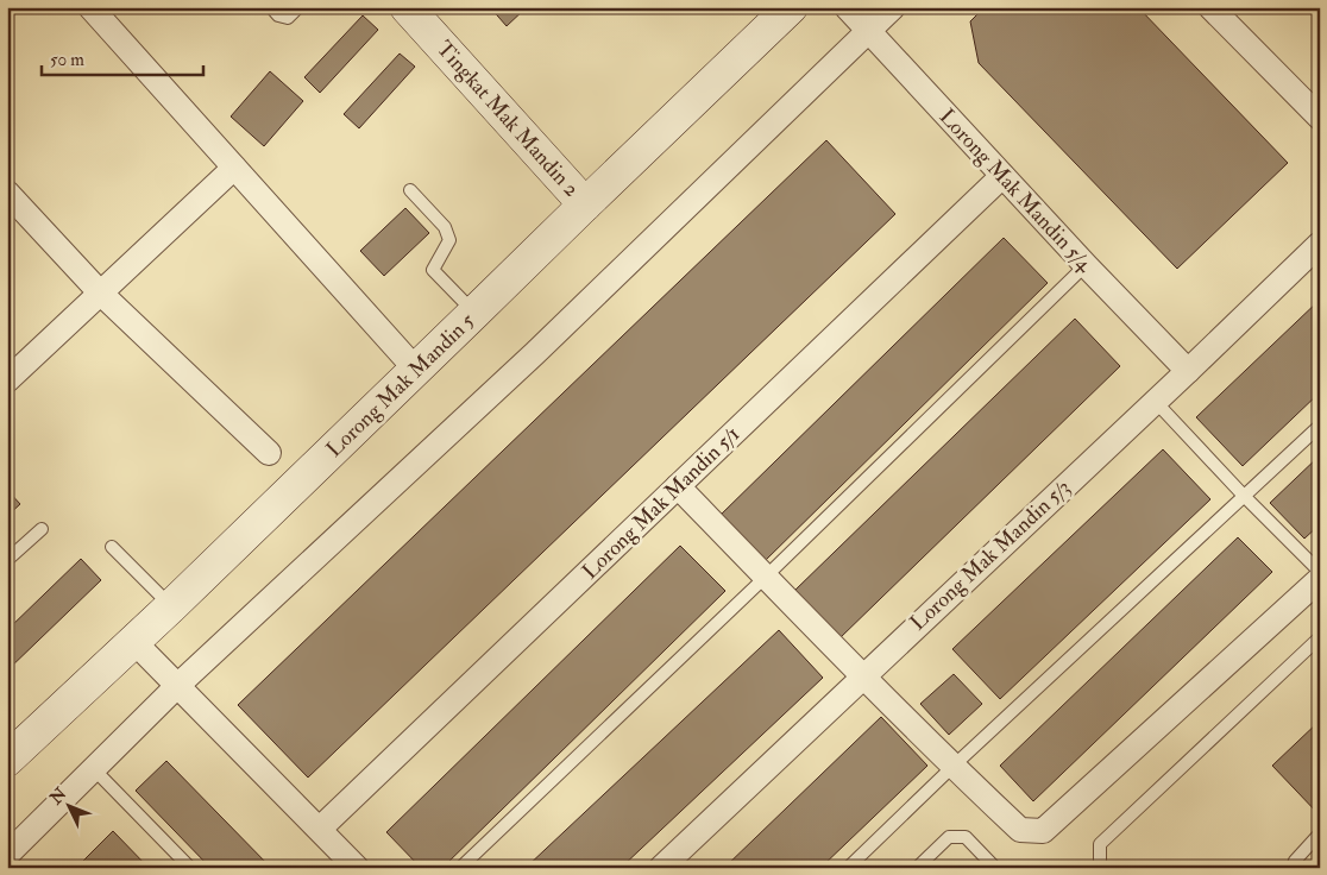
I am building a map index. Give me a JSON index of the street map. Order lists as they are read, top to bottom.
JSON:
{
  "streets": {
    "street": [
      "Tingkat Mak Mandin 2",
      "Lorong Mak Mandin 5/4",
      "Lorong Mak Mandin 5",
      "Lorong Mak Mandin 5/1",
      "Lorong Mak Mandin 5/3"
    ]
  },
  "crossings": [
    ["Tingkat Mak Mandin 2", "Lorong Mak Mandin 5"],
    ["Lorong Mak Mandin 5/4", "Lorong Mak Mandin 5/1"],
    ["Lorong Mak Mandin 5/4", "Lorong Mak Mandin 5/3"]
  ],
  "scale_bar": "50 m",
  "north": "top left"
}
